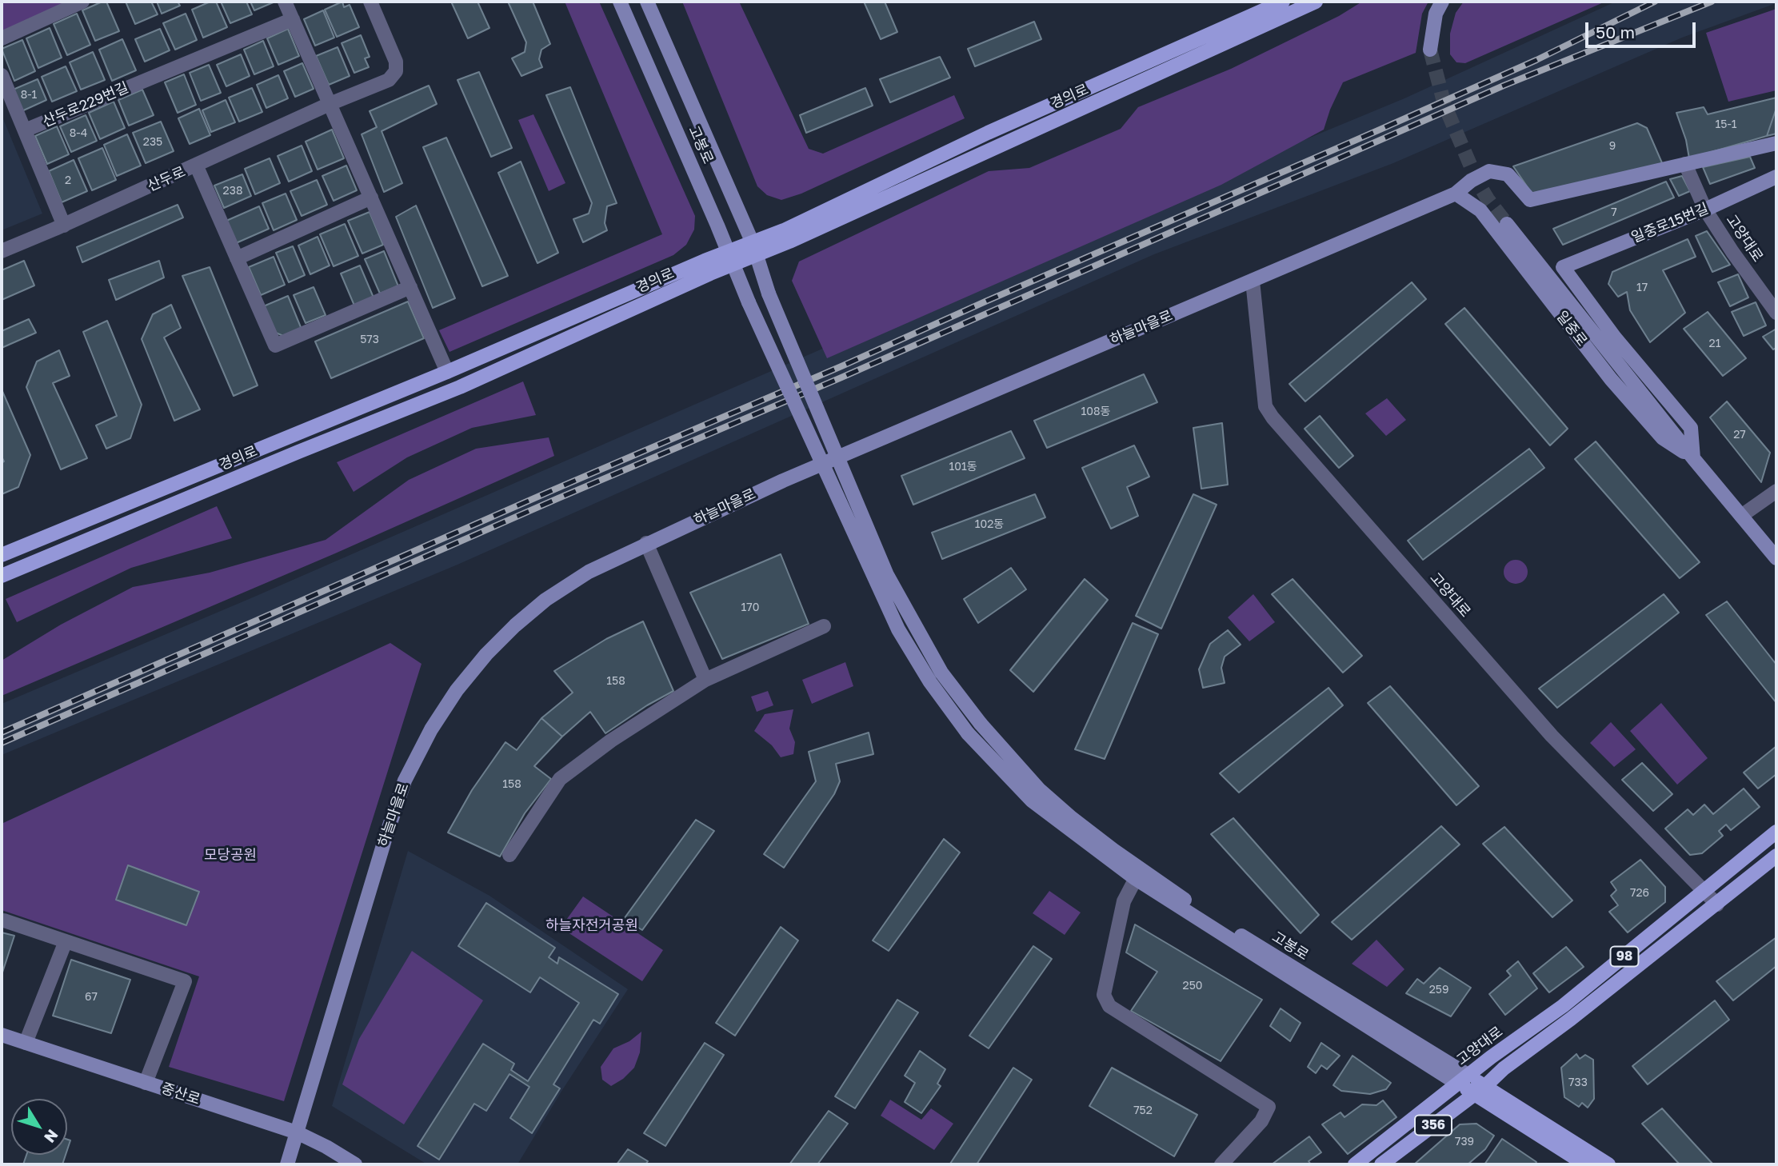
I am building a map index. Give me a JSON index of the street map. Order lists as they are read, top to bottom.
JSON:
{
  "streets": {
    "main road": [
      "경의로",
      "고봉로",
      "일중로15번길",
      "고양대로",
      "하늘마을로",
      "일중로",
      "98",
      "중산로",
      "356"
    ],
    "street": ["산두로229번길", "산두로"]
  },
  "crossings": [
    ["경의로", "고봉로"],
    ["산두로229번길", "산두로"],
    ["고봉로", "고양대로"],
    ["고봉로", "98"],
    ["고봉로", "356"],
    ["일중로15번길", "고양대로"],
    ["일중로15번길", "일중로"],
    ["고양대로", "하늘마을로"],
    ["고양대로", "98"],
    ["하늘마을로", "일중로"],
    ["하늘마을로", "중산로"],
    ["98", "356"]
  ],
  "parks": ["모당공원", "하늘자전거공원"],
  "house_numbers": [
    "8-1",
    "15-1",
    "8-4",
    "235",
    "9",
    "2",
    "238",
    "7",
    "17",
    "573",
    "21",
    "108동",
    "27",
    "101동",
    "102동",
    "170",
    "158",
    "158",
    "726",
    "250",
    "259",
    "67",
    "733",
    "752",
    "739"
  ],
  "scale_bar": "50 m",
  "north": "bottom right"
}
